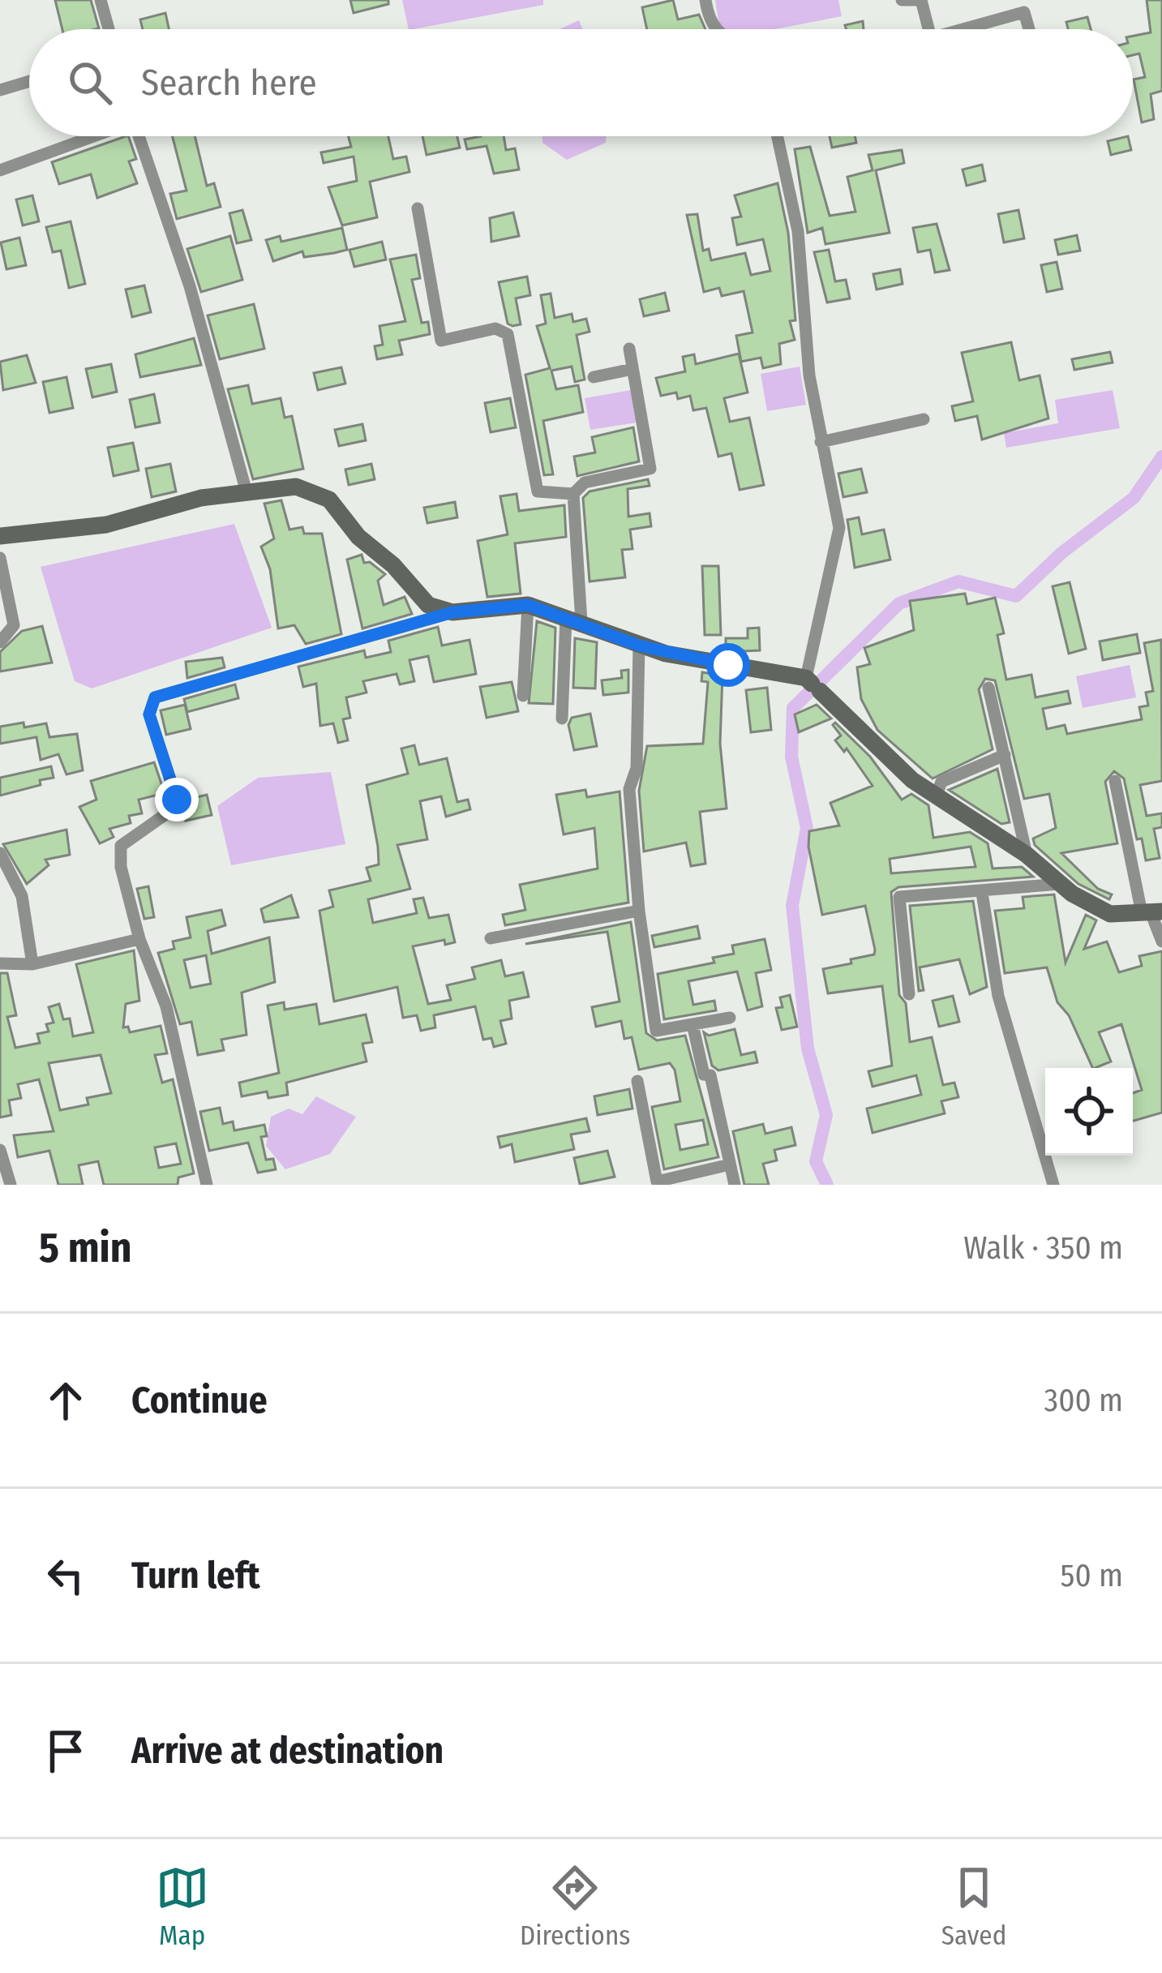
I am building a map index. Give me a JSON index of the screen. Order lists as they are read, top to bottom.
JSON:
{
  "page": {
    "search": "Search here",
    "heading": ["5 min", "Walk · 350 m"],
    "list": [
      ["Continue", "300 m"],
      ["Turn left", "50 m"],
      "Arrive at destination"
    ],
    "nav": ["Map", "Directions", "Saved"]
  }
}
